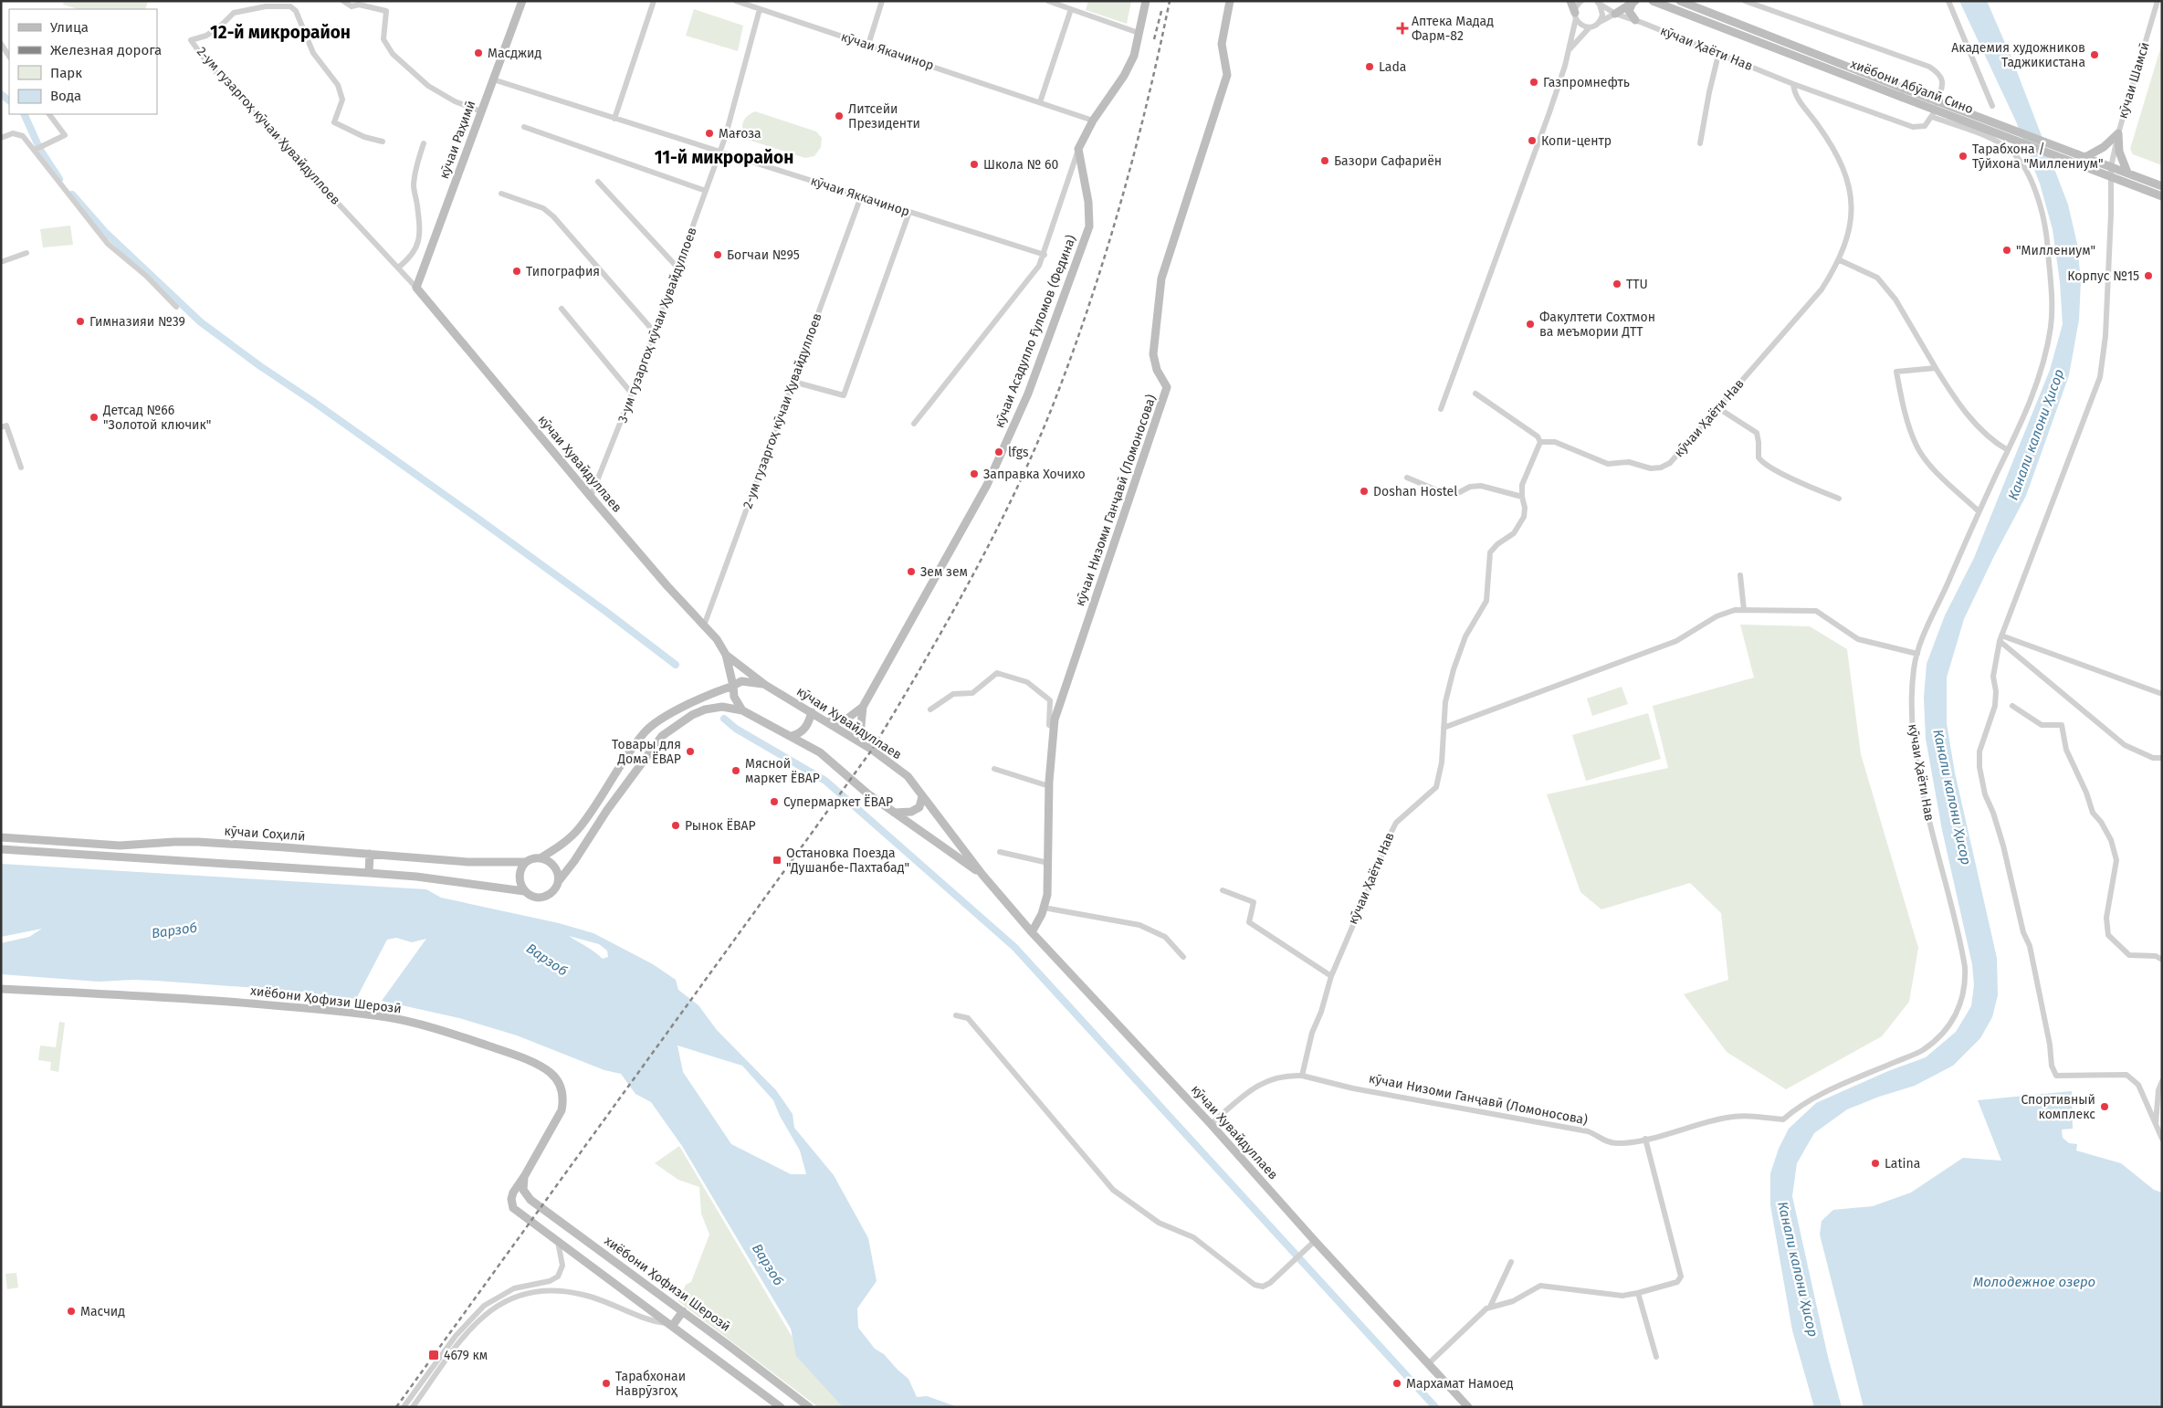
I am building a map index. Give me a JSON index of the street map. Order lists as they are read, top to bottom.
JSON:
{
  "streets": {
    "street": [
      "кӯчаи Ҳаёти Нав",
      "кӯчаи Якачинор",
      "кӯчаи Шамсӣ",
      "хиёбони Абӯалӣ Сино",
      "2-ум гузаргоҳ кӯчаи Ҳувайдуллоев",
      "кӯчаи Раҳимӣ",
      "кӯчаи Яккачинор",
      "3-ум гузаргоҳ кӯчаи Ҳувайдуллоев",
      "кӯчаи Асадулло Ғуломов (Федина)",
      "кӯчаи Хувайдуллаев",
      "кӯчаи Низоми Ганҷавӣ (Ломоносова)",
      "кӯчаи Соҳилӣ",
      "хиёбони Ҳофизи Шерозӣ"
    ]
  },
  "crossings": [
    ["кӯчаи Ҳаёти Нав", "кӯчаи Низоми Ганҷавӣ (Ломоносова)"],
    ["кӯчаи Якачинор", "3-ум гузаргоҳ кӯчаи Ҳувайдуллоев"],
    ["кӯчаи Шамсӣ", "хиёбони Абӯалӣ Сино"],
    ["2-ум гузаргоҳ кӯчаи Ҳувайдуллоев", "кӯчаи Раҳимӣ"],
    ["2-ум гузаргоҳ кӯчаи Ҳувайдуллоев", "кӯчаи Яккачинор"],
    ["2-ум гузаргоҳ кӯчаи Ҳувайдуллоев", "кӯчаи Хувайдуллаев"],
    ["кӯчаи Раҳимӣ", "кӯчаи Яккачинор"],
    ["кӯчаи Раҳимӣ", "кӯчаи Хувайдуллаев"],
    ["кӯчаи Яккачинор", "3-ум гузаргоҳ кӯчаи Ҳувайдуллоев"],
    ["3-ум гузаргоҳ кӯчаи Ҳувайдуллоев", "кӯчаи Хувайдуллаев"],
    ["кӯчаи Хувайдуллаев", "кӯчаи Низоми Ганҷавӣ (Ломоносова)"],
    ["кӯчаи Хувайдуллаев", "кӯчаи Соҳилӣ"]
  ],
  "districts": ["12-й микрорайон", "11-й микрорайон"],
  "water": ["Канали калони Ҳисор", "Варзоб", "Молодежное озеро"],
  "places": {
    "health": ["Аптека Мадад Фарм-82"],
    "other": [
      "Масджид",
      "Академия художников Таджикистана",
      "Lada",
      "Газпромнефть",
      "Литсейи Президенти",
      "Мағоза",
      "Копи-центр",
      "Тарабхона / Тӯйхона \"Миллениум\"",
      "Базори Сафариён",
      "Школа № 60",
      "\"Миллениум\"",
      "Богчаи №95",
      "Типография",
      "Корпус №15",
      "TTU",
      "Гимназияи №39",
      "Факултети Сохтмон ва меъмории ДТТ",
      "Детсад №66 \"Золотой ключик\"",
      "lfgs",
      "Заправка Хочихо",
      "Doshan Hostel",
      "Зем зем",
      "Товары для Дома ЁВАР",
      "Мясной маркет ЁВАР",
      "Супермаркет ЁВАР",
      "Рынок ЁВАР",
      "Спортивный комплекс",
      "Latina",
      "Масчид",
      "Тарабхонаи Наврӯзгоҳ",
      "Мархамат Намоед"
    ],
    "transit": ["Остановка Поезда \"Душанбе-Пахтабад\"", "4679 км"]
  },
  "legend": [
    "Улица",
    "Железная дорога",
    "Парк",
    "Вода"
  ]
}
